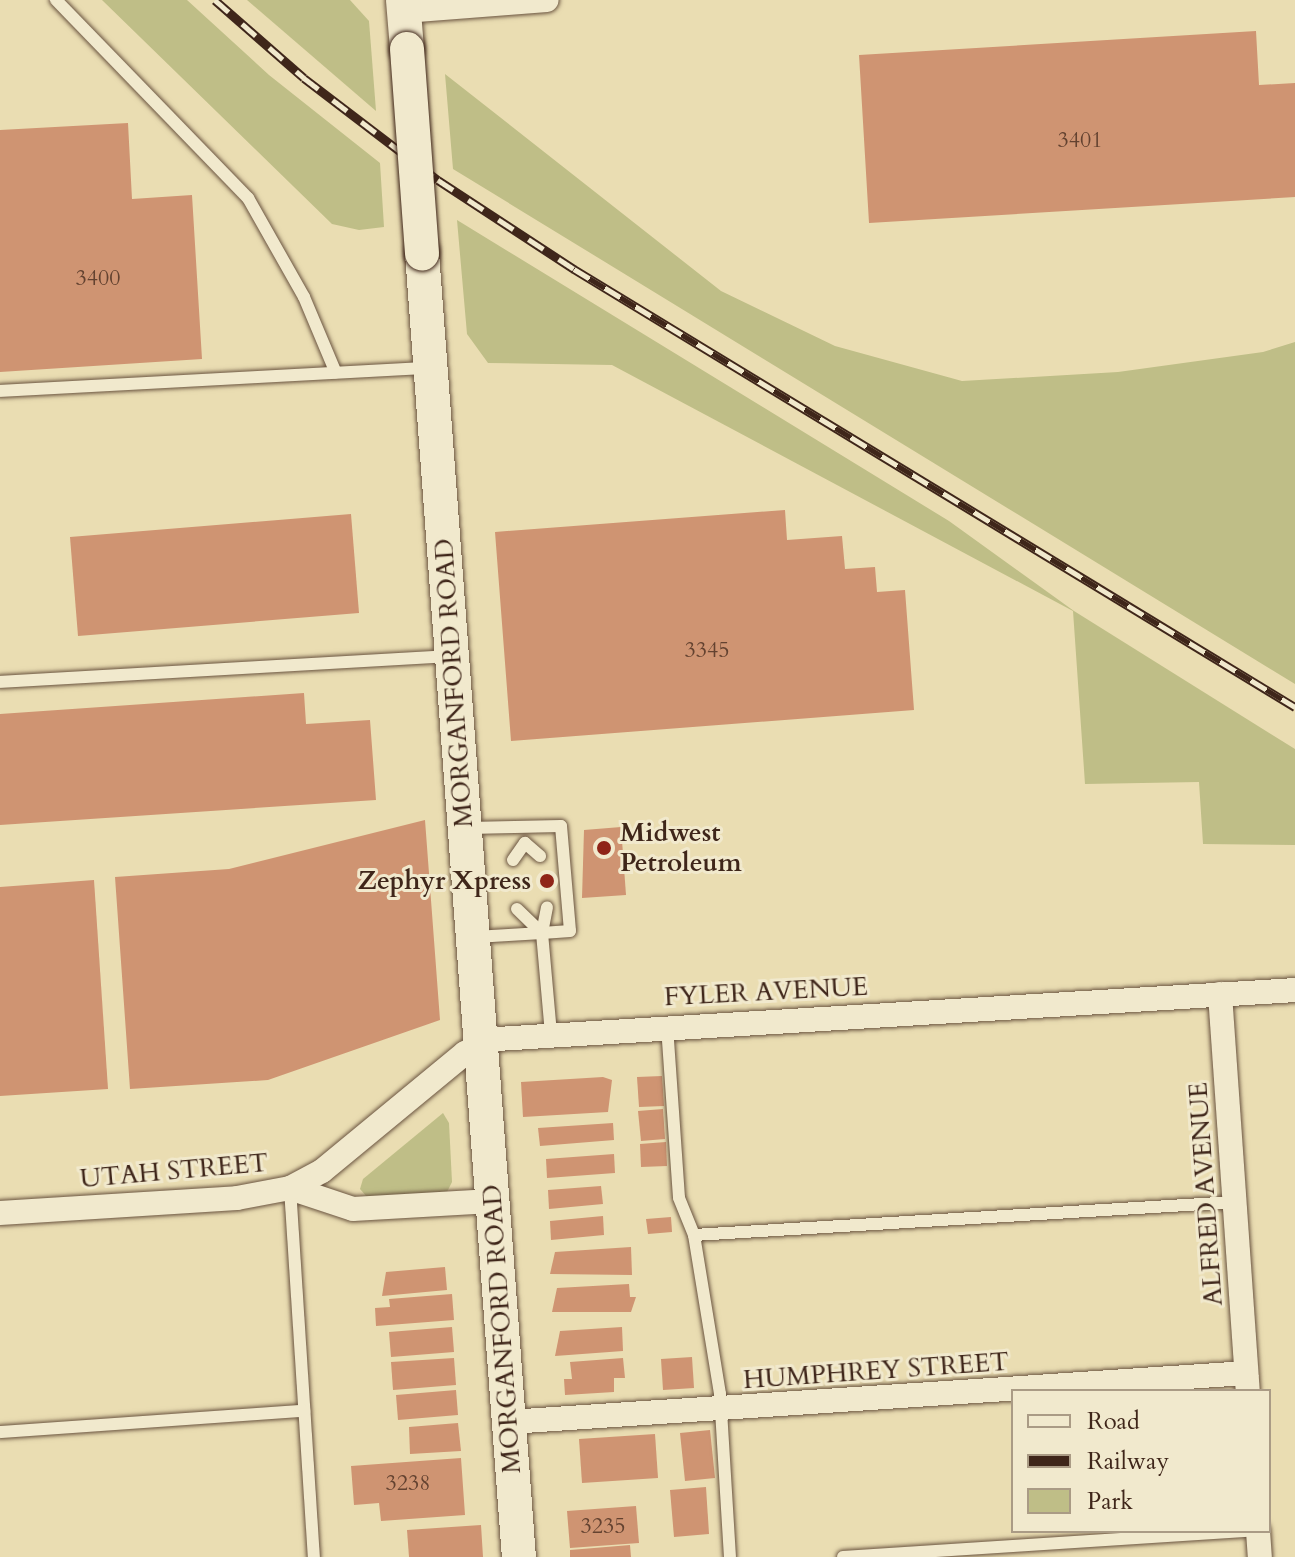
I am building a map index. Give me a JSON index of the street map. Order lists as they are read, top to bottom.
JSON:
{
  "streets": {
    "street": [
      "MORGANFORD ROAD",
      "FYLER AVENUE",
      "UTAH STREET",
      "ALFRED AVENUE",
      "HUMPHREY STREET"
    ]
  },
  "crossings": [
    ["MORGANFORD ROAD", "FYLER AVENUE"],
    ["MORGANFORD ROAD", "UTAH STREET"],
    ["MORGANFORD ROAD", "HUMPHREY STREET"],
    ["FYLER AVENUE", "ALFRED AVENUE"],
    ["ALFRED AVENUE", "HUMPHREY STREET"]
  ],
  "places": ["Midwest Petroleum", "Zephyr Xpress"],
  "house_numbers": [
    "3401",
    "3400",
    "3345",
    "3238",
    "3235"
  ],
  "legend": ["Road", "Railway", "Park"]
}
